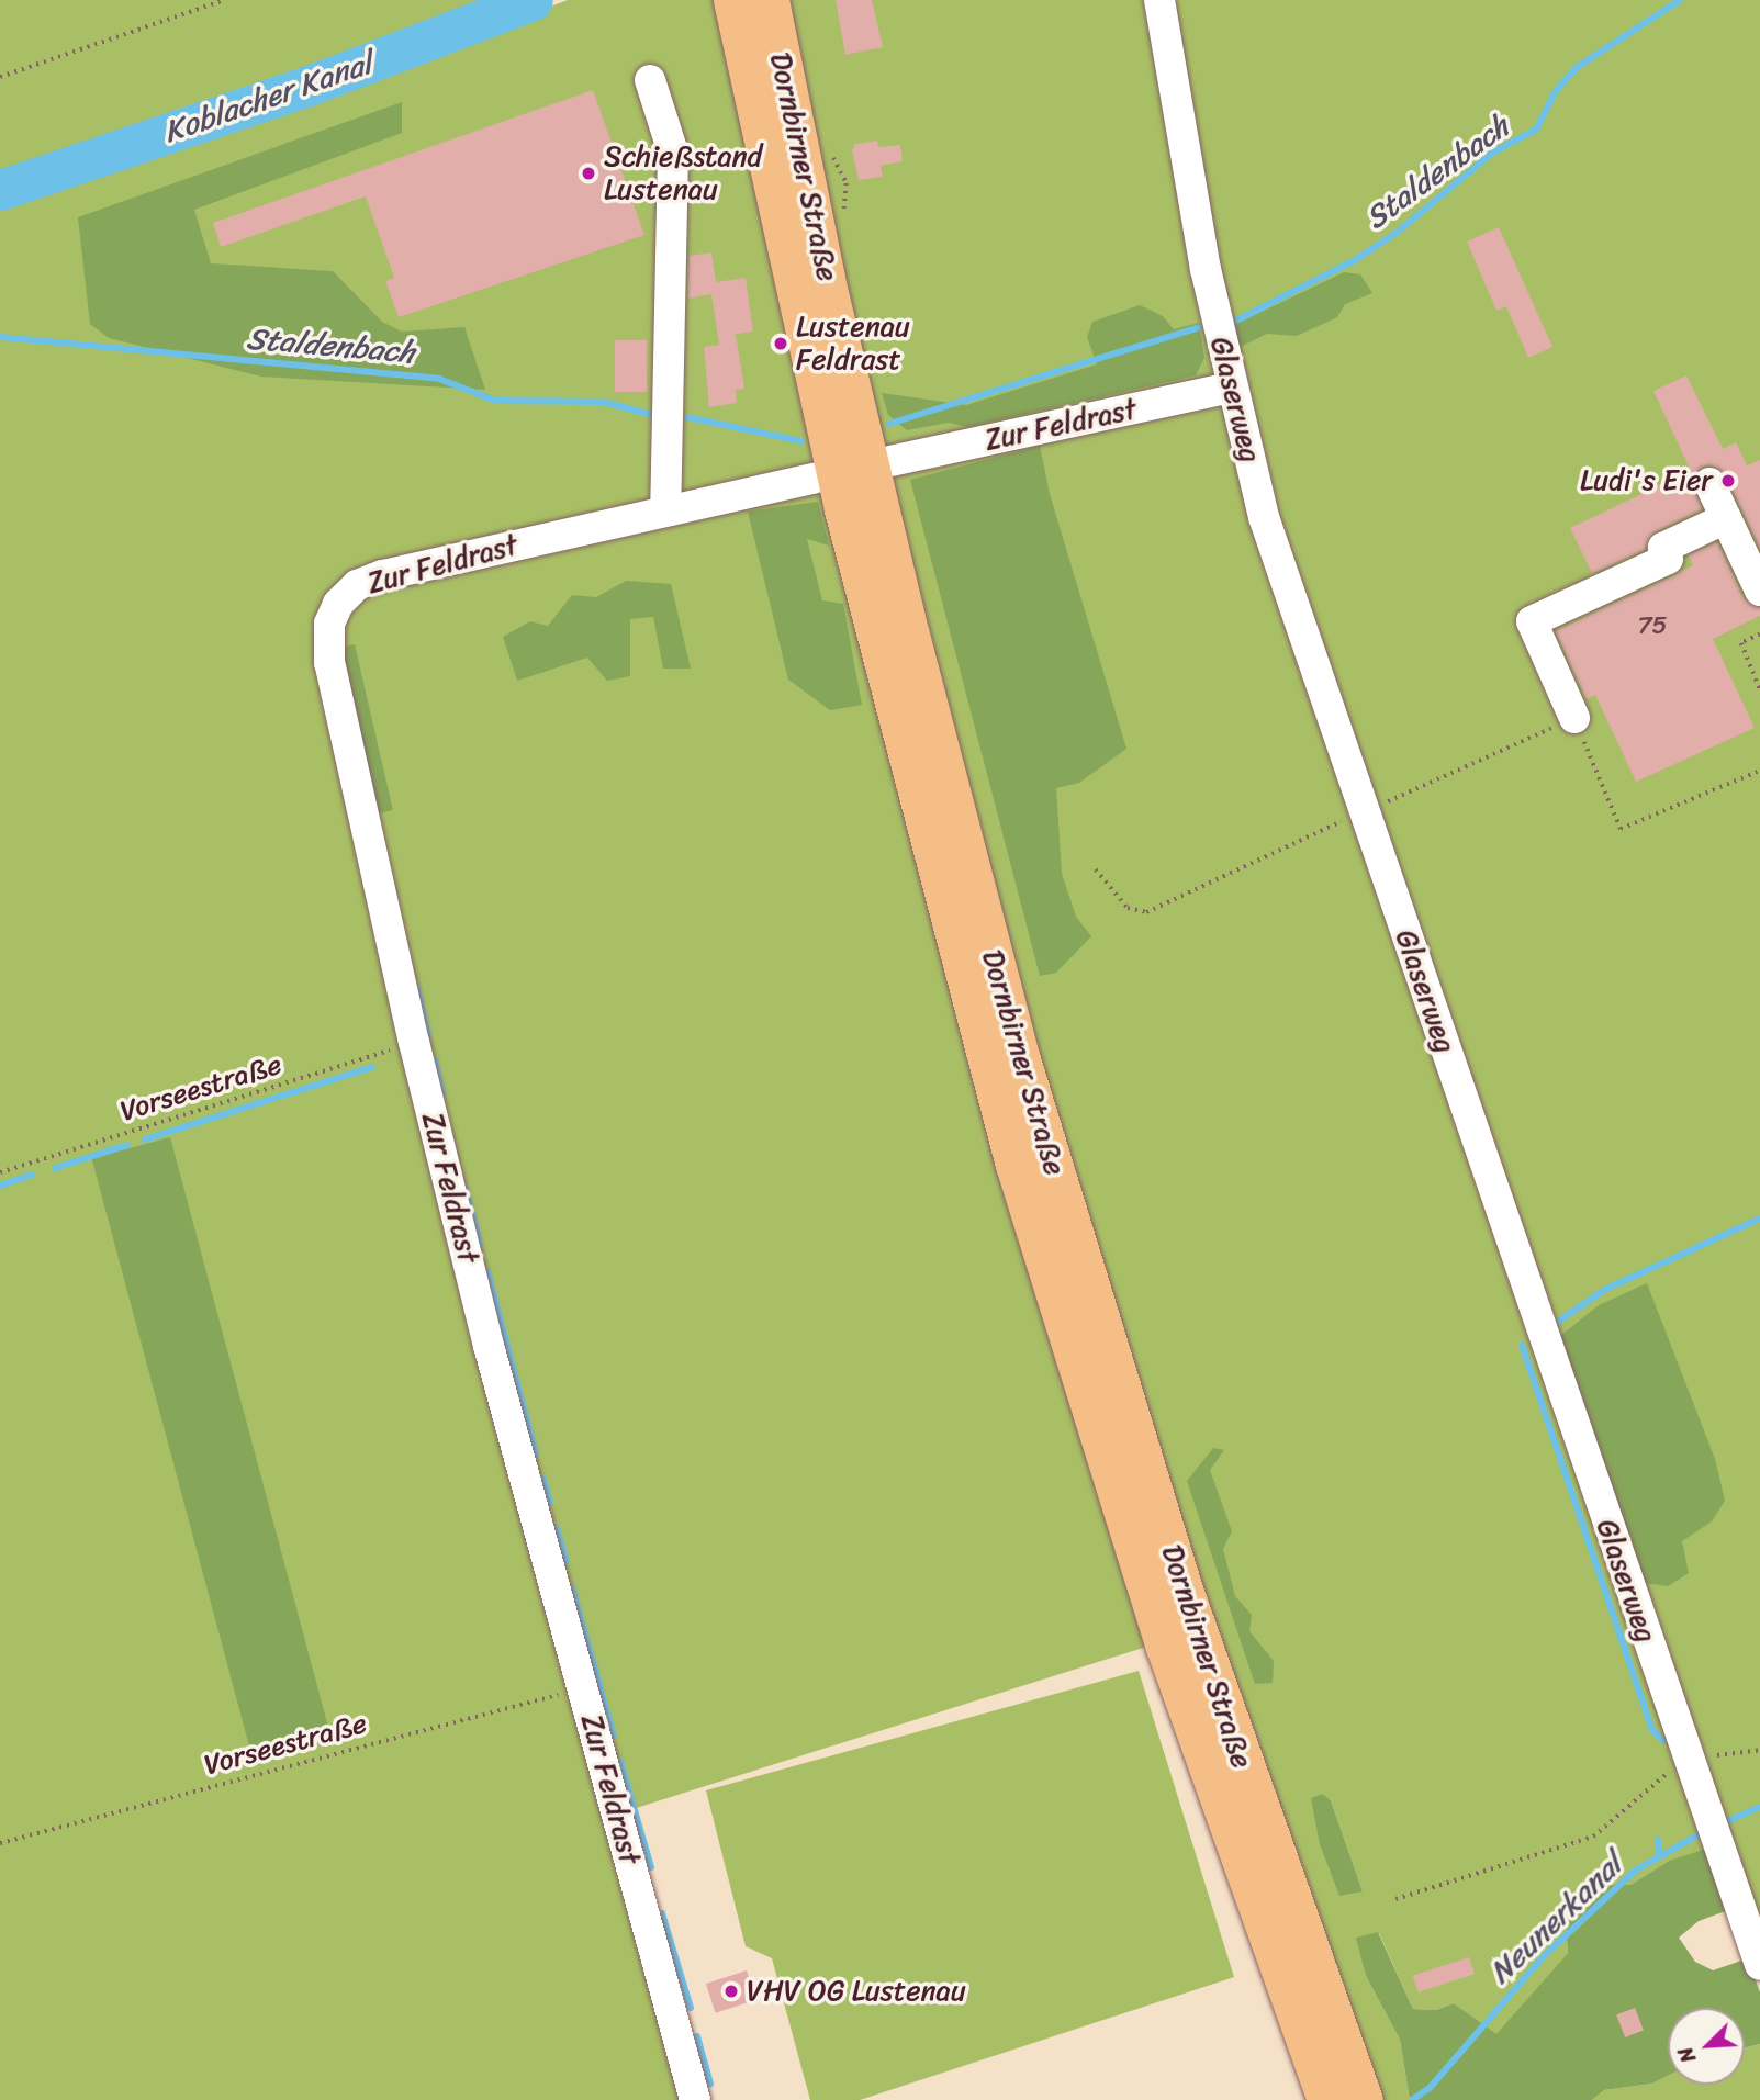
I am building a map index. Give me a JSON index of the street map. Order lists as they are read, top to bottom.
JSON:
{
  "streets": {
    "main road": ["Dornbirner Straße"],
    "street": ["Glaserweg", "Zur Feldrast"],
    "path": ["Vorseestraße"]
  },
  "crossings": [
    ["Glaserweg", "Zur Feldrast"],
    ["Zur Feldrast", "Vorseestraße"]
  ],
  "water": ["Koblacher Kanal", "Staldenbach", "Neunerkanal"],
  "places": [
    "Schießstand Lustenau",
    "Lustenau Feldrast",
    "Ludi's Eier",
    "VHV OG Lustenau"
  ],
  "house_numbers": ["75"],
  "north": "bottom left"
}
